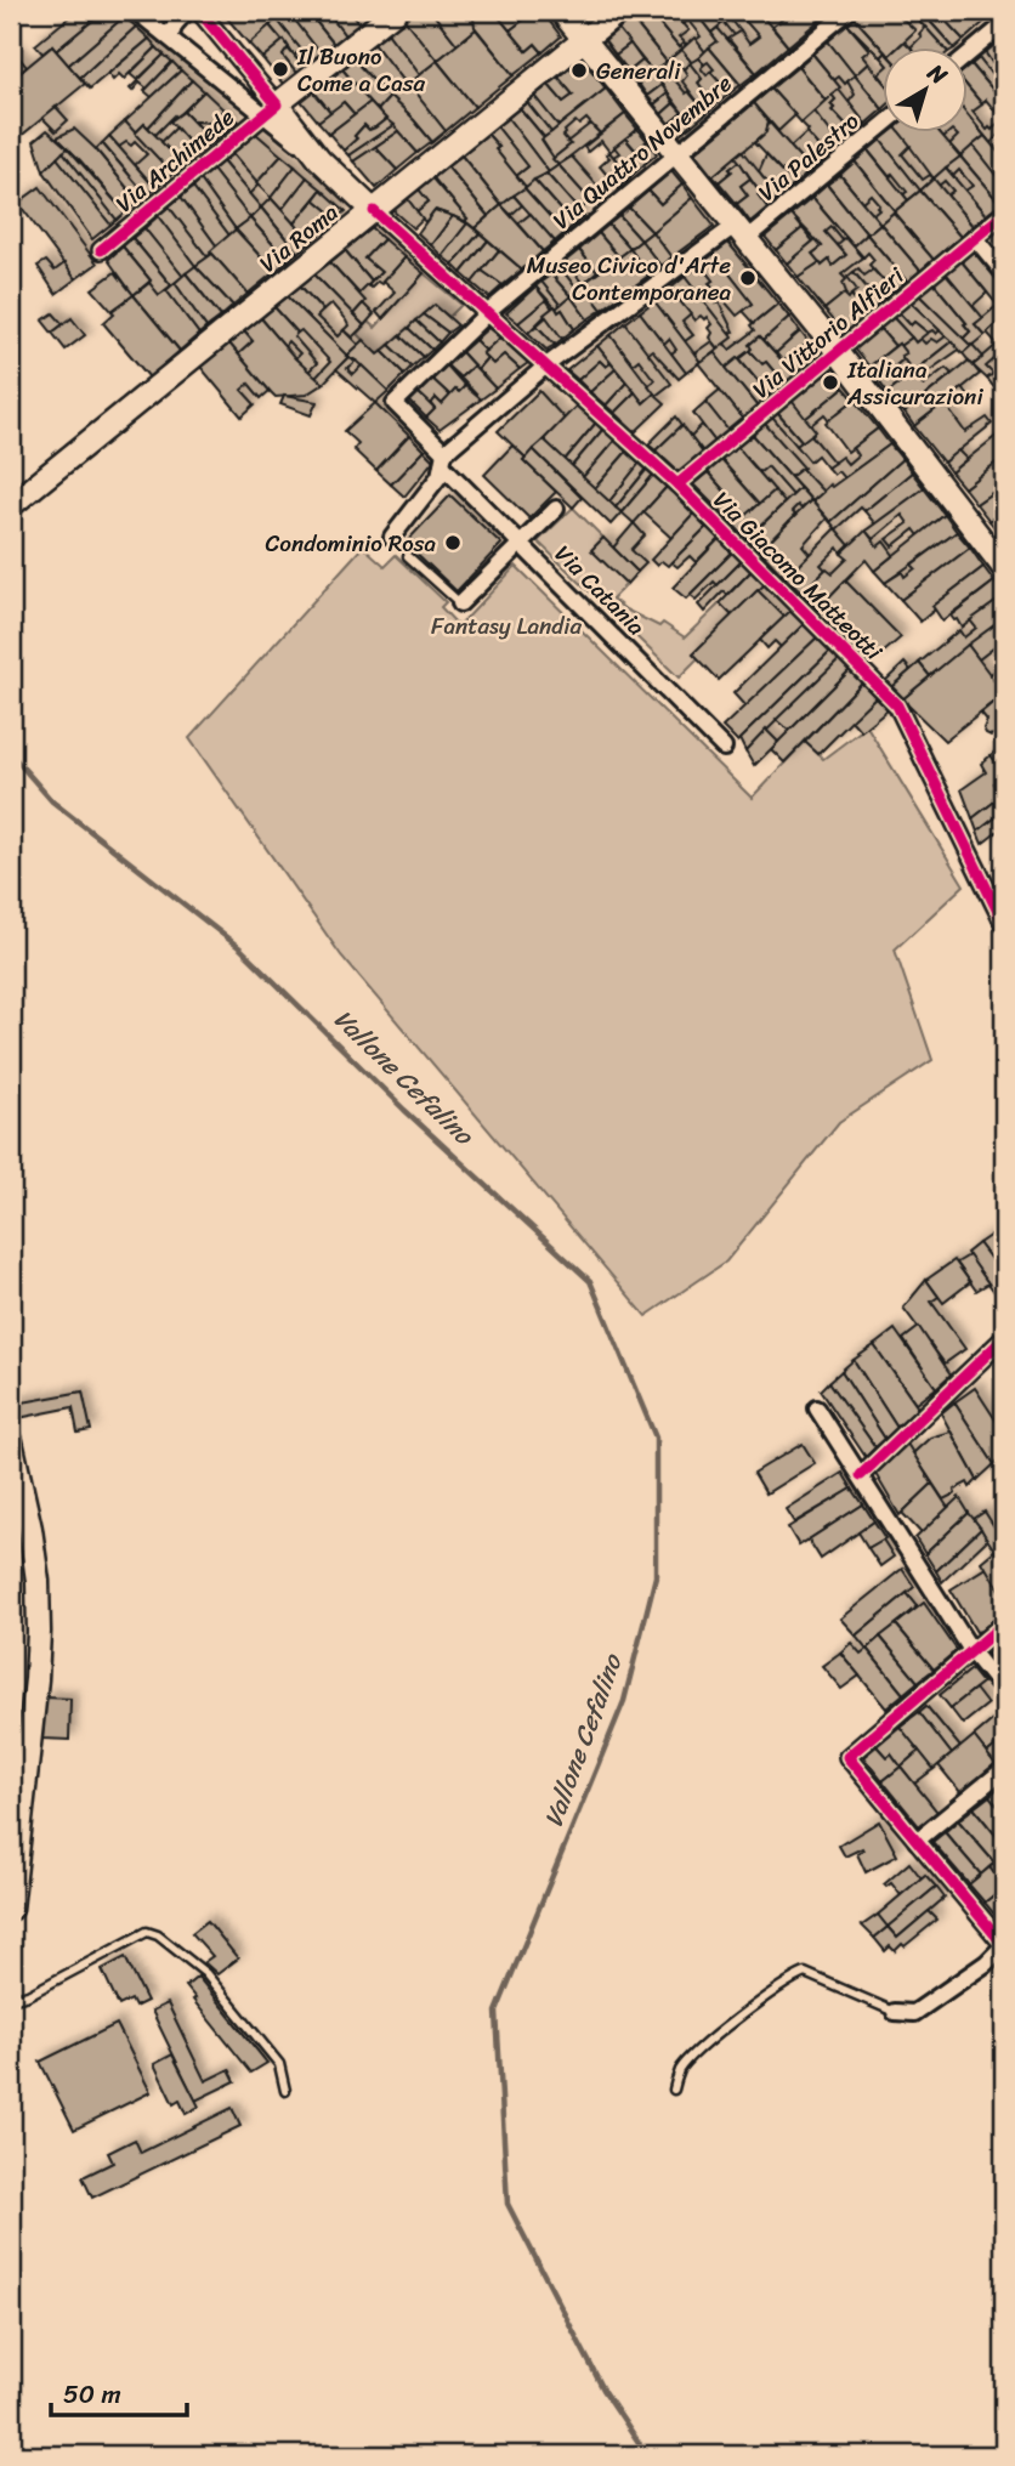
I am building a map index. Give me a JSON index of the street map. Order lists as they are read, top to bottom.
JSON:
{
  "streets": {
    "main road": ["Via Archimede", "Via Roma", "Via Giacomo Matteotti"],
    "street": [
      "Via Quattro Novembre",
      "Via Palestro",
      "Via Vittorio Alfieri",
      "Via Catania"
    ]
  },
  "crossings": [
    ["Via Quattro Novembre", "Via Giacomo Matteotti"],
    ["Via Quattro Novembre", "Via Catania"],
    ["Via Palestro", "Via Giacomo Matteotti"],
    ["Via Palestro", "Via Catania"],
    ["Via Archimede", "Via Giacomo Matteotti"],
    ["Via Roma", "Via Giacomo Matteotti"],
    ["Via Vittorio Alfieri", "Via Giacomo Matteotti"]
  ],
  "water": ["Vallone Cefalino"],
  "parks": ["Fantasy Landia"],
  "places": [
    "Il Buono Come a Casa",
    "Generali",
    "Museo Civico d'Arte Contemporanea",
    "Italiana Assicurazioni",
    "Condominio Rosa"
  ],
  "scale_bar": "50 m",
  "north": "top right"
}
